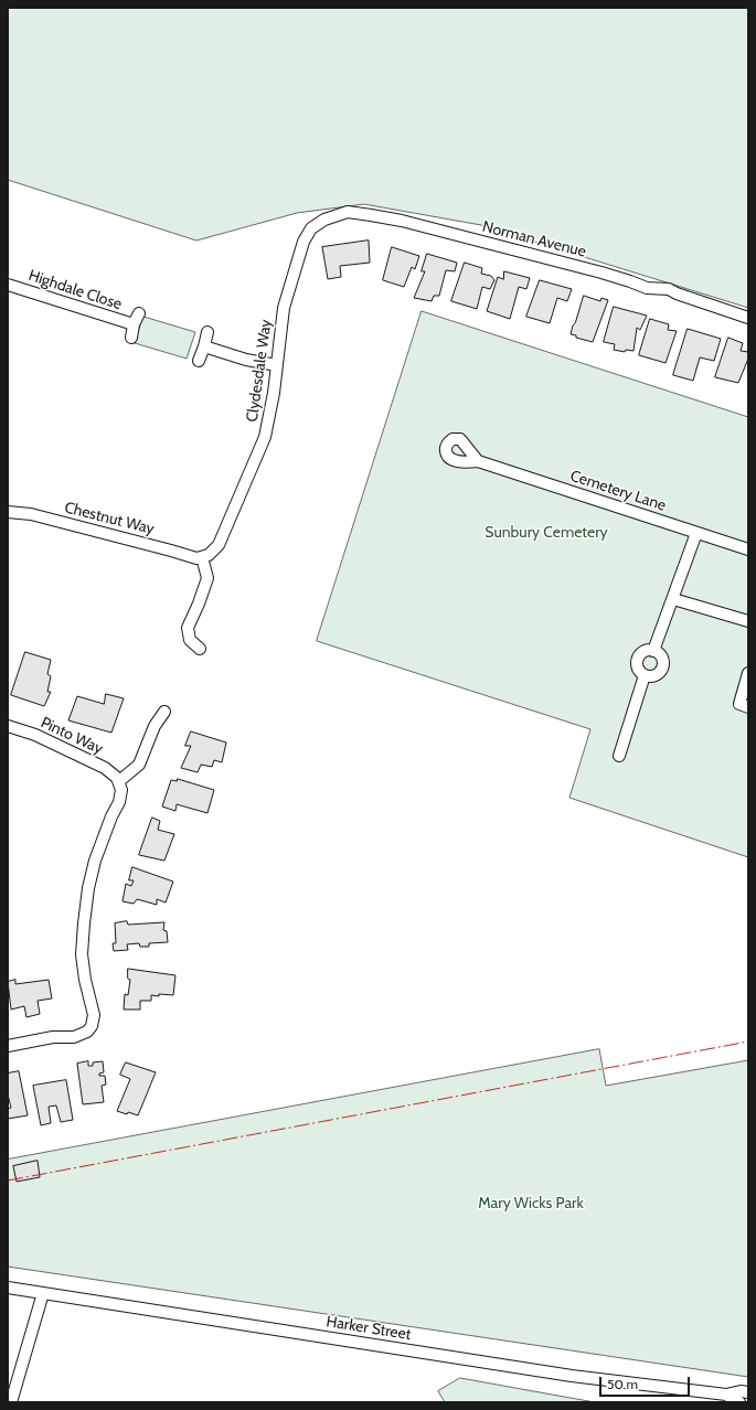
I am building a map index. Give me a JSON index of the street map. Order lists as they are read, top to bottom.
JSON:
{
  "streets": {
    "street": [
      "Norman Avenue",
      "Highdale Close",
      "Clydesdale Way",
      "Cemetery Lane",
      "Chestnut Way",
      "Pinto Way",
      "Harker Street"
    ]
  },
  "crossings": [
    ["Norman Avenue", "Clydesdale Way"],
    ["Clydesdale Way", "Chestnut Way"]
  ],
  "parks": ["Sunbury Cemetery", "Mary Wicks Park"],
  "scale_bar": "50 m"
}
